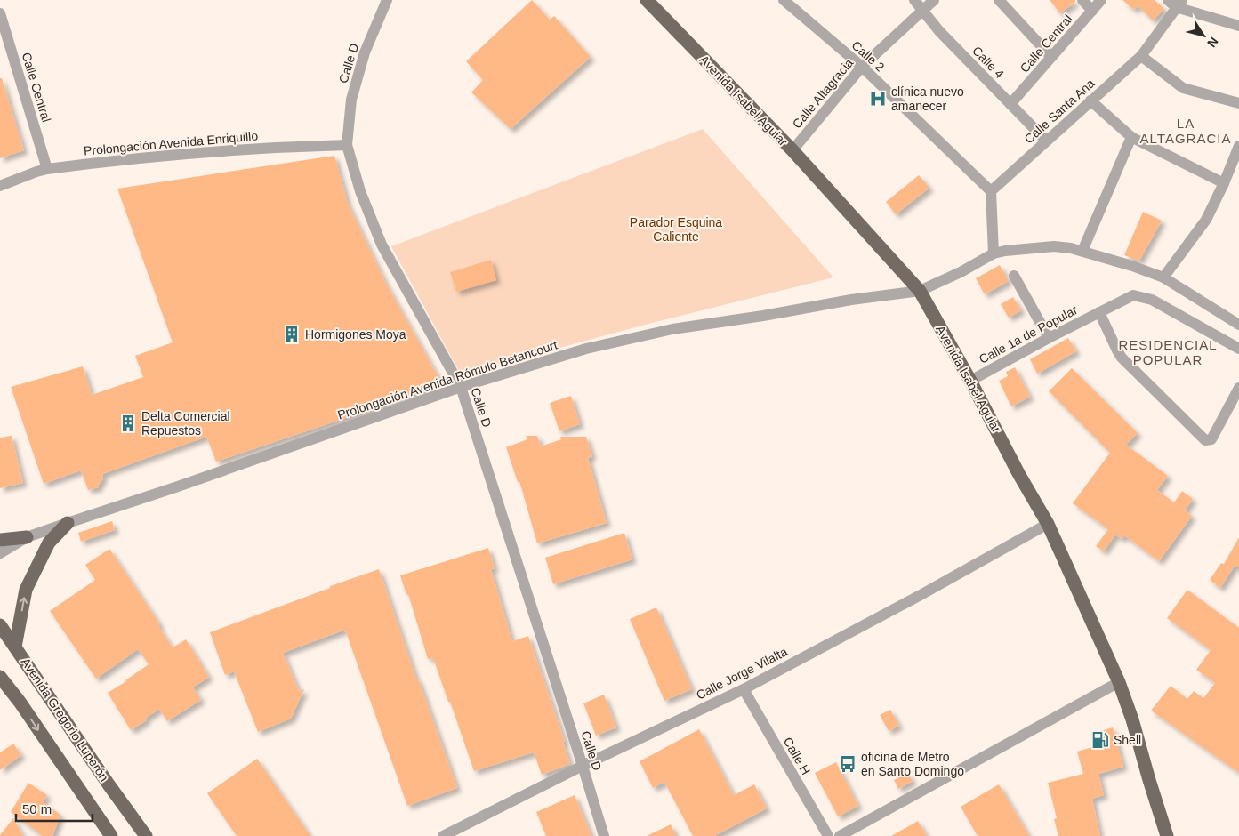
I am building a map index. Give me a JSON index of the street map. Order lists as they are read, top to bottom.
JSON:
{
  "streets": {
    "main road": ["Avenida Isabel Aguiar", "Avenida Gregorio Luperón"],
    "street": [
      "Calle Central",
      "Calle 2",
      "Calle 4",
      "Calle D",
      "Calle Altagracia",
      "Calle Santa Ana",
      "Prolongación Avenida Enriquillo",
      "Calle 1a de Popular",
      "Prolongación Avenida Rómulo Betancourt",
      "Calle Jorge Vilalta",
      "Calle H"
    ]
  },
  "crossings": [
    ["Calle Central", "Calle 4"],
    ["Calle Central", "Prolongación Avenida Enriquillo"],
    ["Calle 2", "Calle Altagracia"],
    ["Calle 2", "Calle Santa Ana"],
    ["Calle 4", "Calle Altagracia"],
    ["Calle 4", "Calle Santa Ana"],
    ["Calle D", "Prolongación Avenida Enriquillo"],
    ["Calle D", "Prolongación Avenida Rómulo Betancourt"],
    ["Calle D", "Calle Jorge Vilalta"],
    ["Calle Altagracia", "Avenida Isabel Aguiar"],
    ["Avenida Isabel Aguiar", "Calle 1a de Popular"],
    ["Avenida Isabel Aguiar", "Prolongación Avenida Rómulo Betancourt"],
    ["Avenida Isabel Aguiar", "Calle Jorge Vilalta"],
    ["Calle Jorge Vilalta", "Calle H"]
  ],
  "districts": ["LA ALTAGRACIA", "RESIDENCIAL POPULAR"],
  "parks": ["Parador Esquina Caliente"],
  "places": {
    "hospital": ["clínica nuevo amanecer"],
    "building": ["Hormigones Moya", "Delta Comercial Repuestos"],
    "fuel station": ["Shell"],
    "bus stop": ["oficina de Metro en Santo Domingo"]
  },
  "scale_bar": "50 m",
  "north": "bottom right"
}
